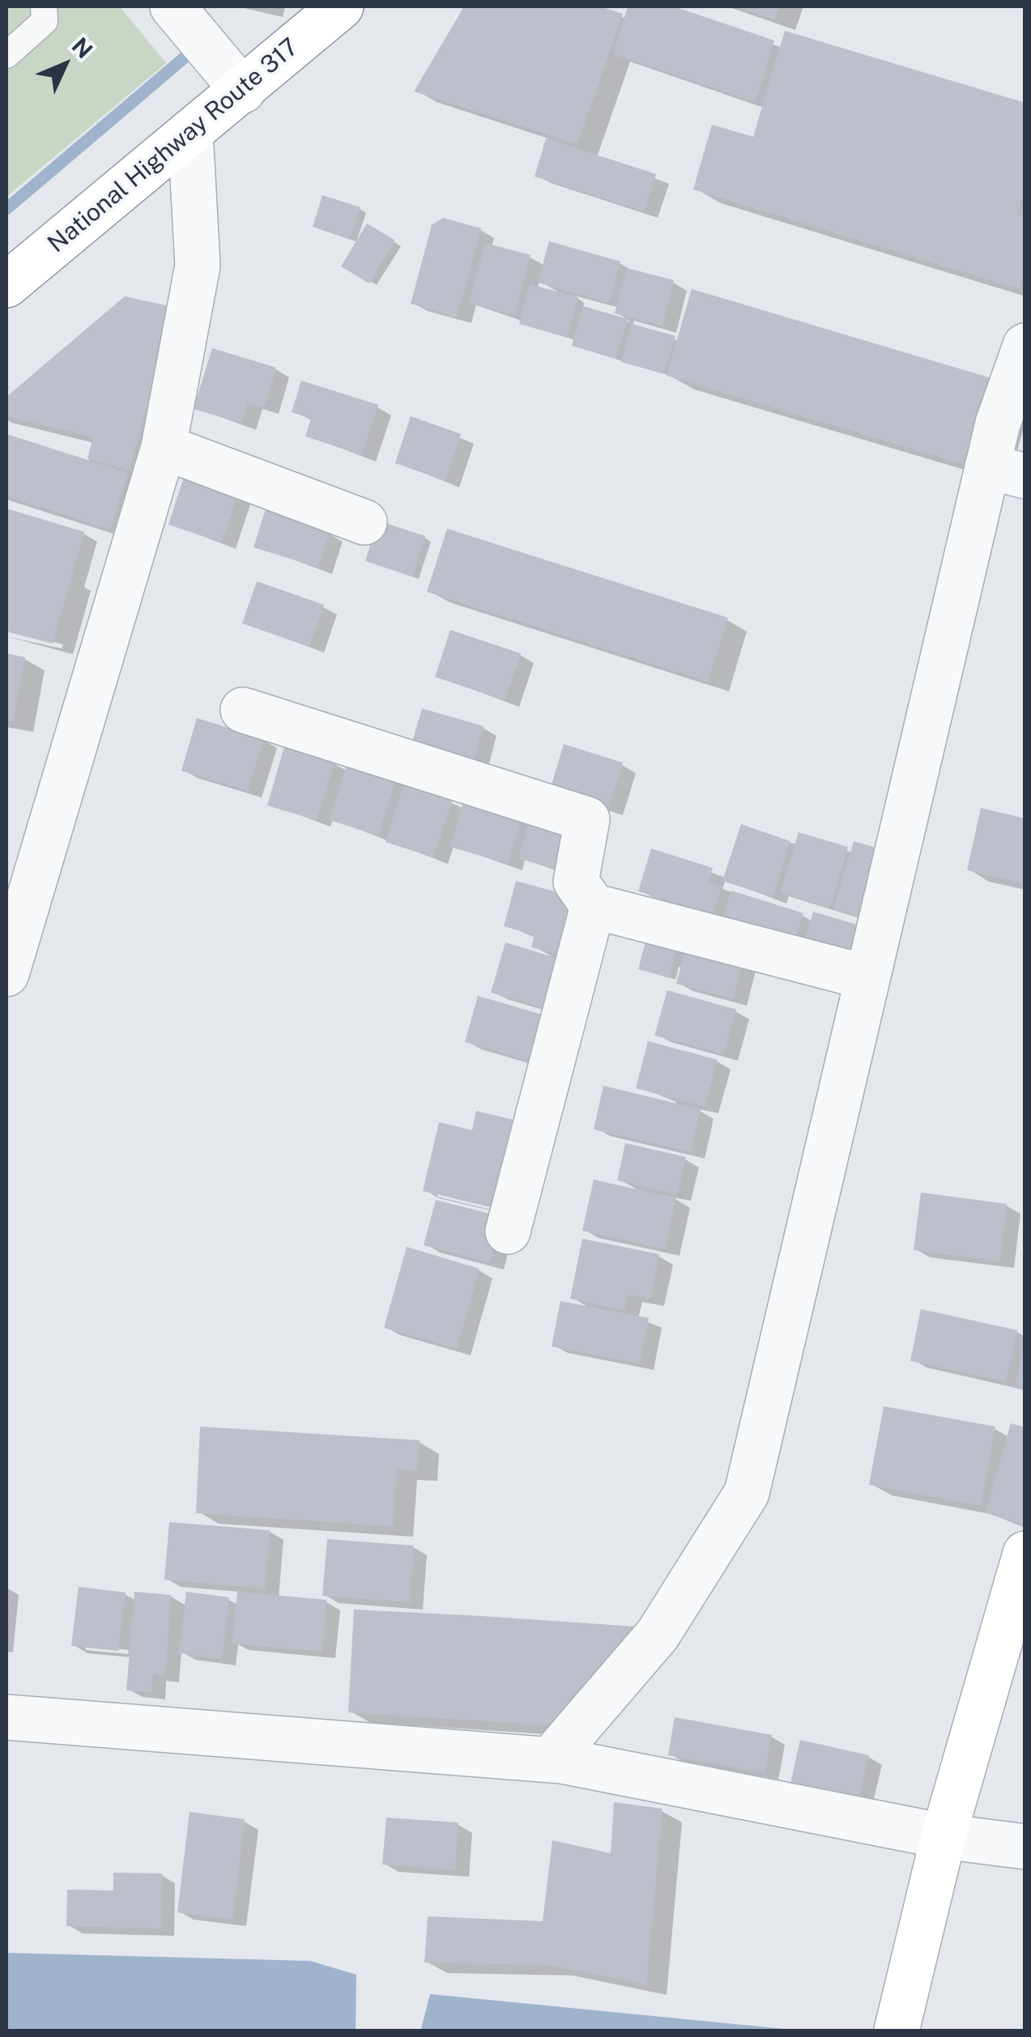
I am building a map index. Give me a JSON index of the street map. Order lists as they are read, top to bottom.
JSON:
{
  "streets": {
    "main road": ["National Highway Route 317"]
  },
  "north": "top right"
}
